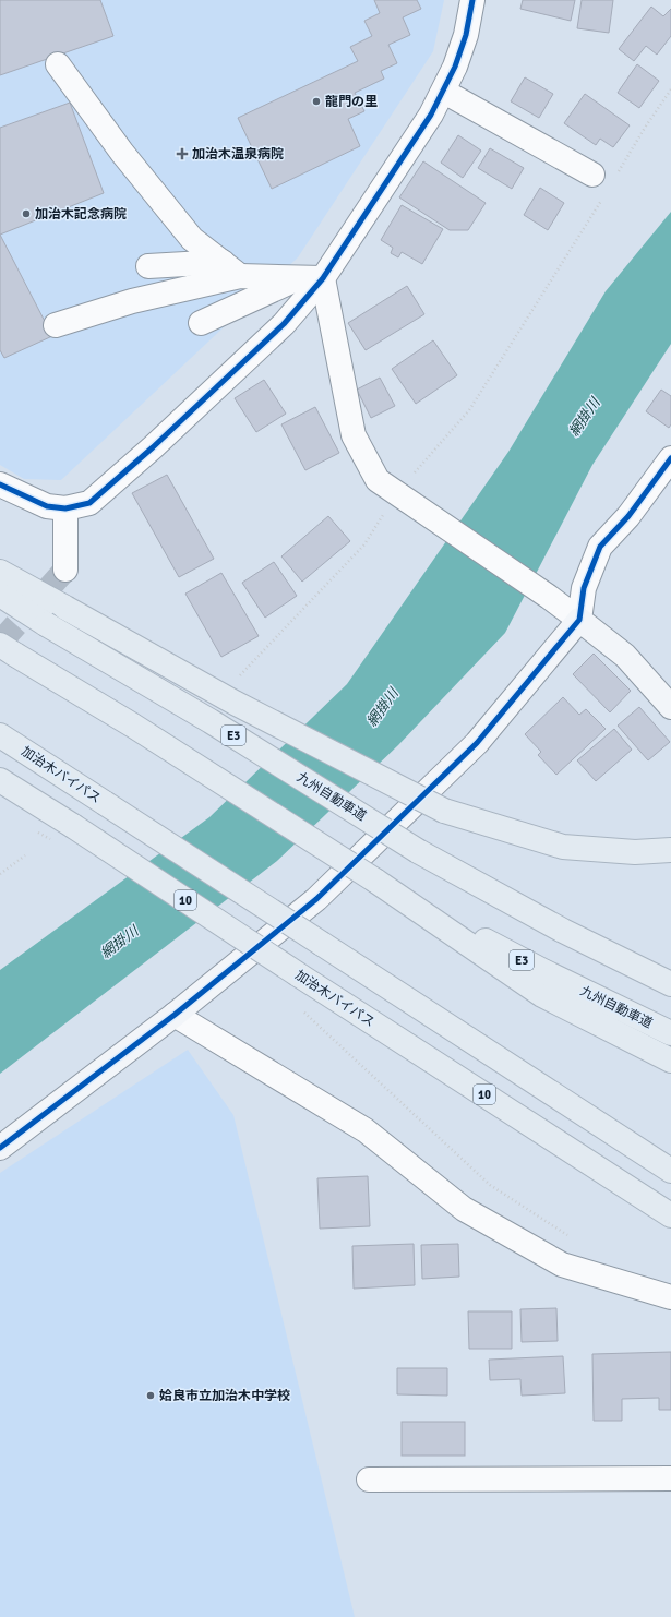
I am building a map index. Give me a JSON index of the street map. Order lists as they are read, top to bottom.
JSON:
{
  "streets": {
    "highway": [
      "E3",
      "加治木バイパス",
      "九州自動車道",
      "10"
    ]
  },
  "water": ["網掛川"],
  "places": {
    "other": ["龍門の里", "加治木記念病院", "姶良市立加治木中学校"],
    "health": ["加治木温泉病院"]
  }
}
